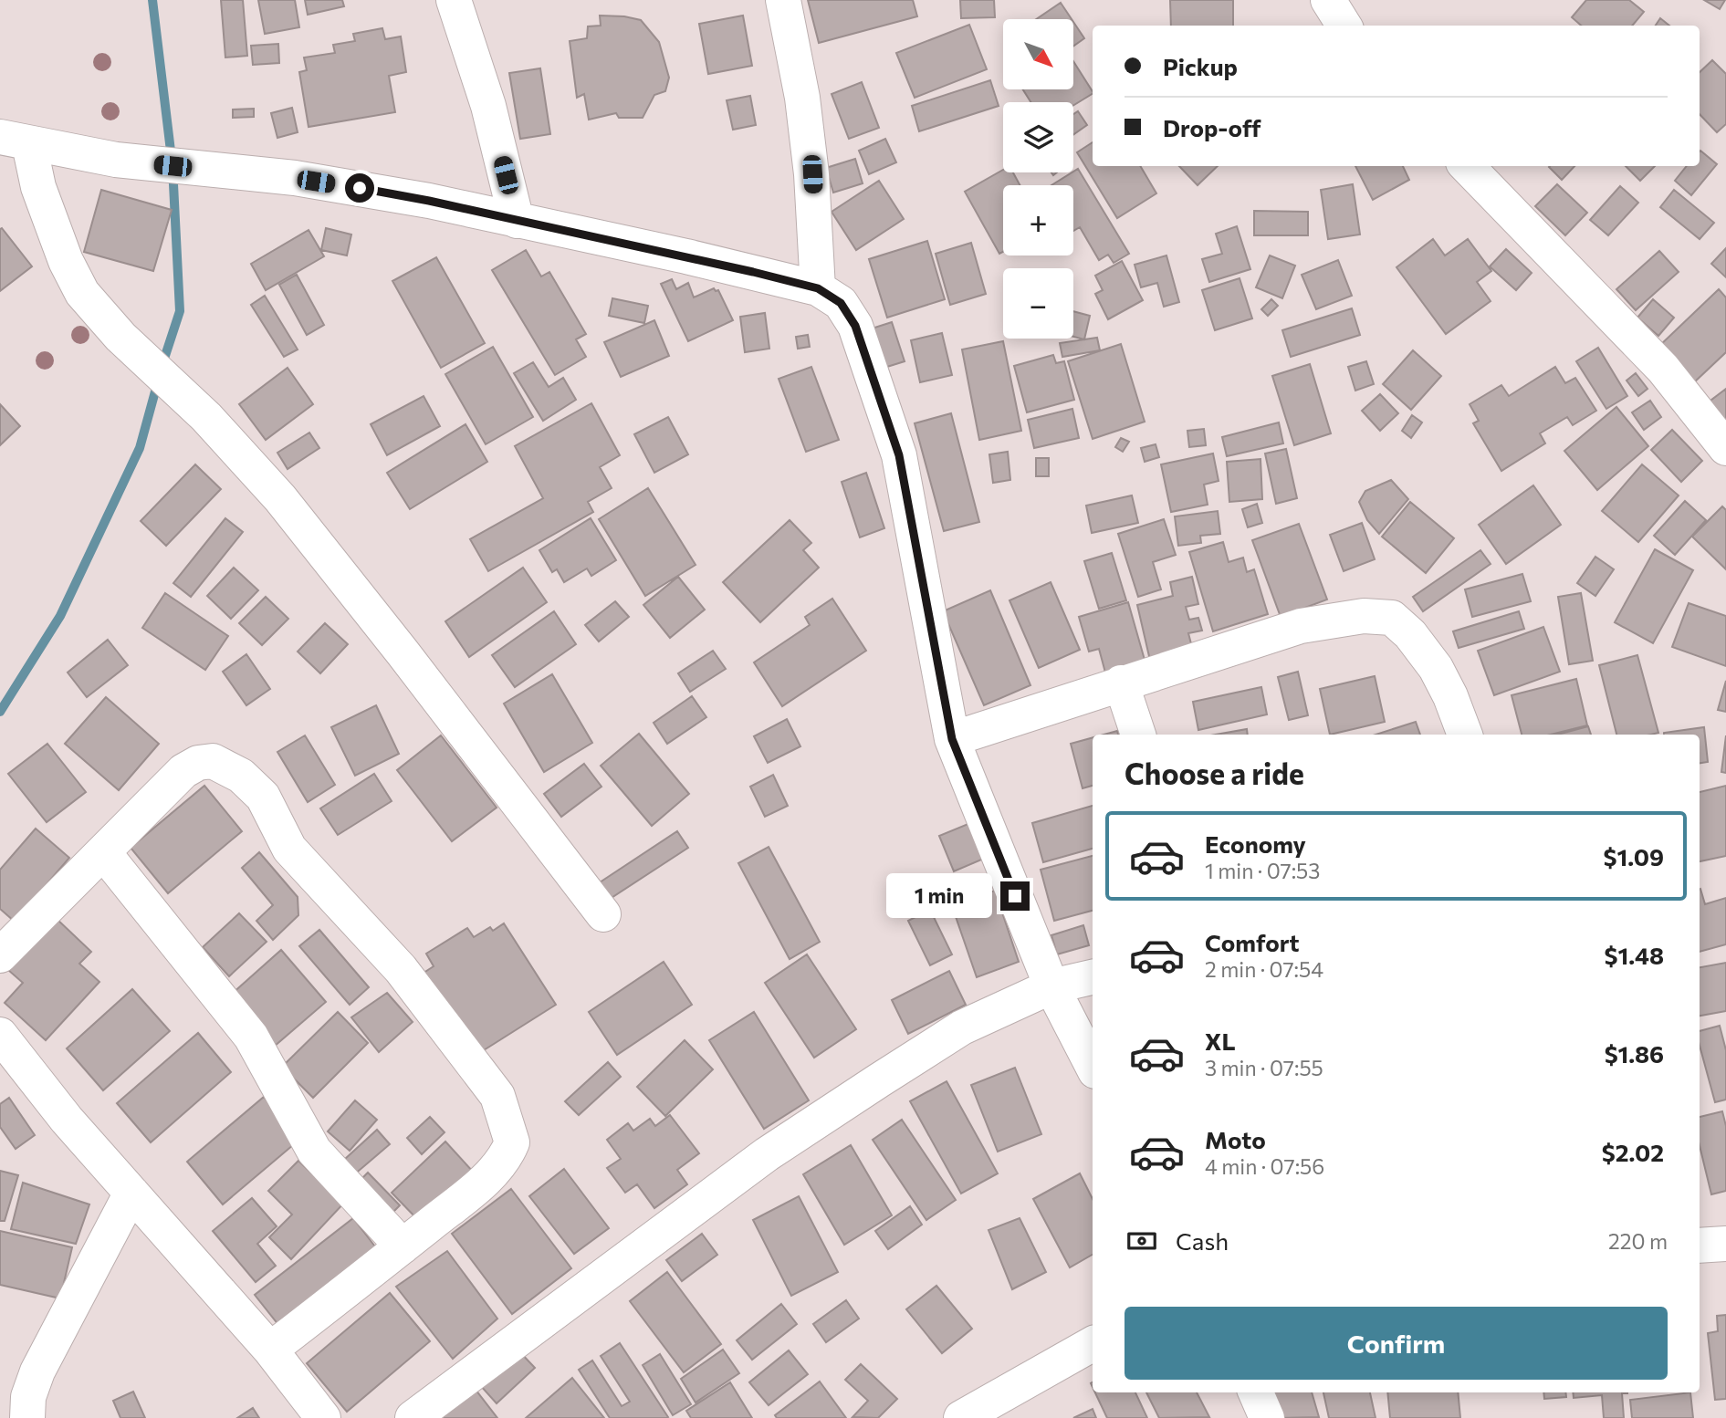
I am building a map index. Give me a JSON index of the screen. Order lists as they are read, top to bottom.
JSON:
{
  "north": "bottom right",
  "page": {
    "map_buttons": ["+", "−"],
    "banner": ["Pickup", "Drop-off"],
    "heading": "Choose a ride",
    "list": [
      {
        "name": "Economy",
        "note": "1 min · 07:53",
        "value": "$1.09"
      },
      {
        "name": "Comfort",
        "note": "2 min · 07:54",
        "value": "$1.48"
      },
      {
        "name": "XL",
        "note": "3 min · 07:55",
        "value": "$1.86"
      },
      {
        "name": "Moto",
        "note": "4 min · 07:56",
        "value": "$2.02"
      }
    ],
    "bubble": "1 min",
    "pay": ["Cash", "220 m"],
    "buttons": "Confirm"
  }
}
